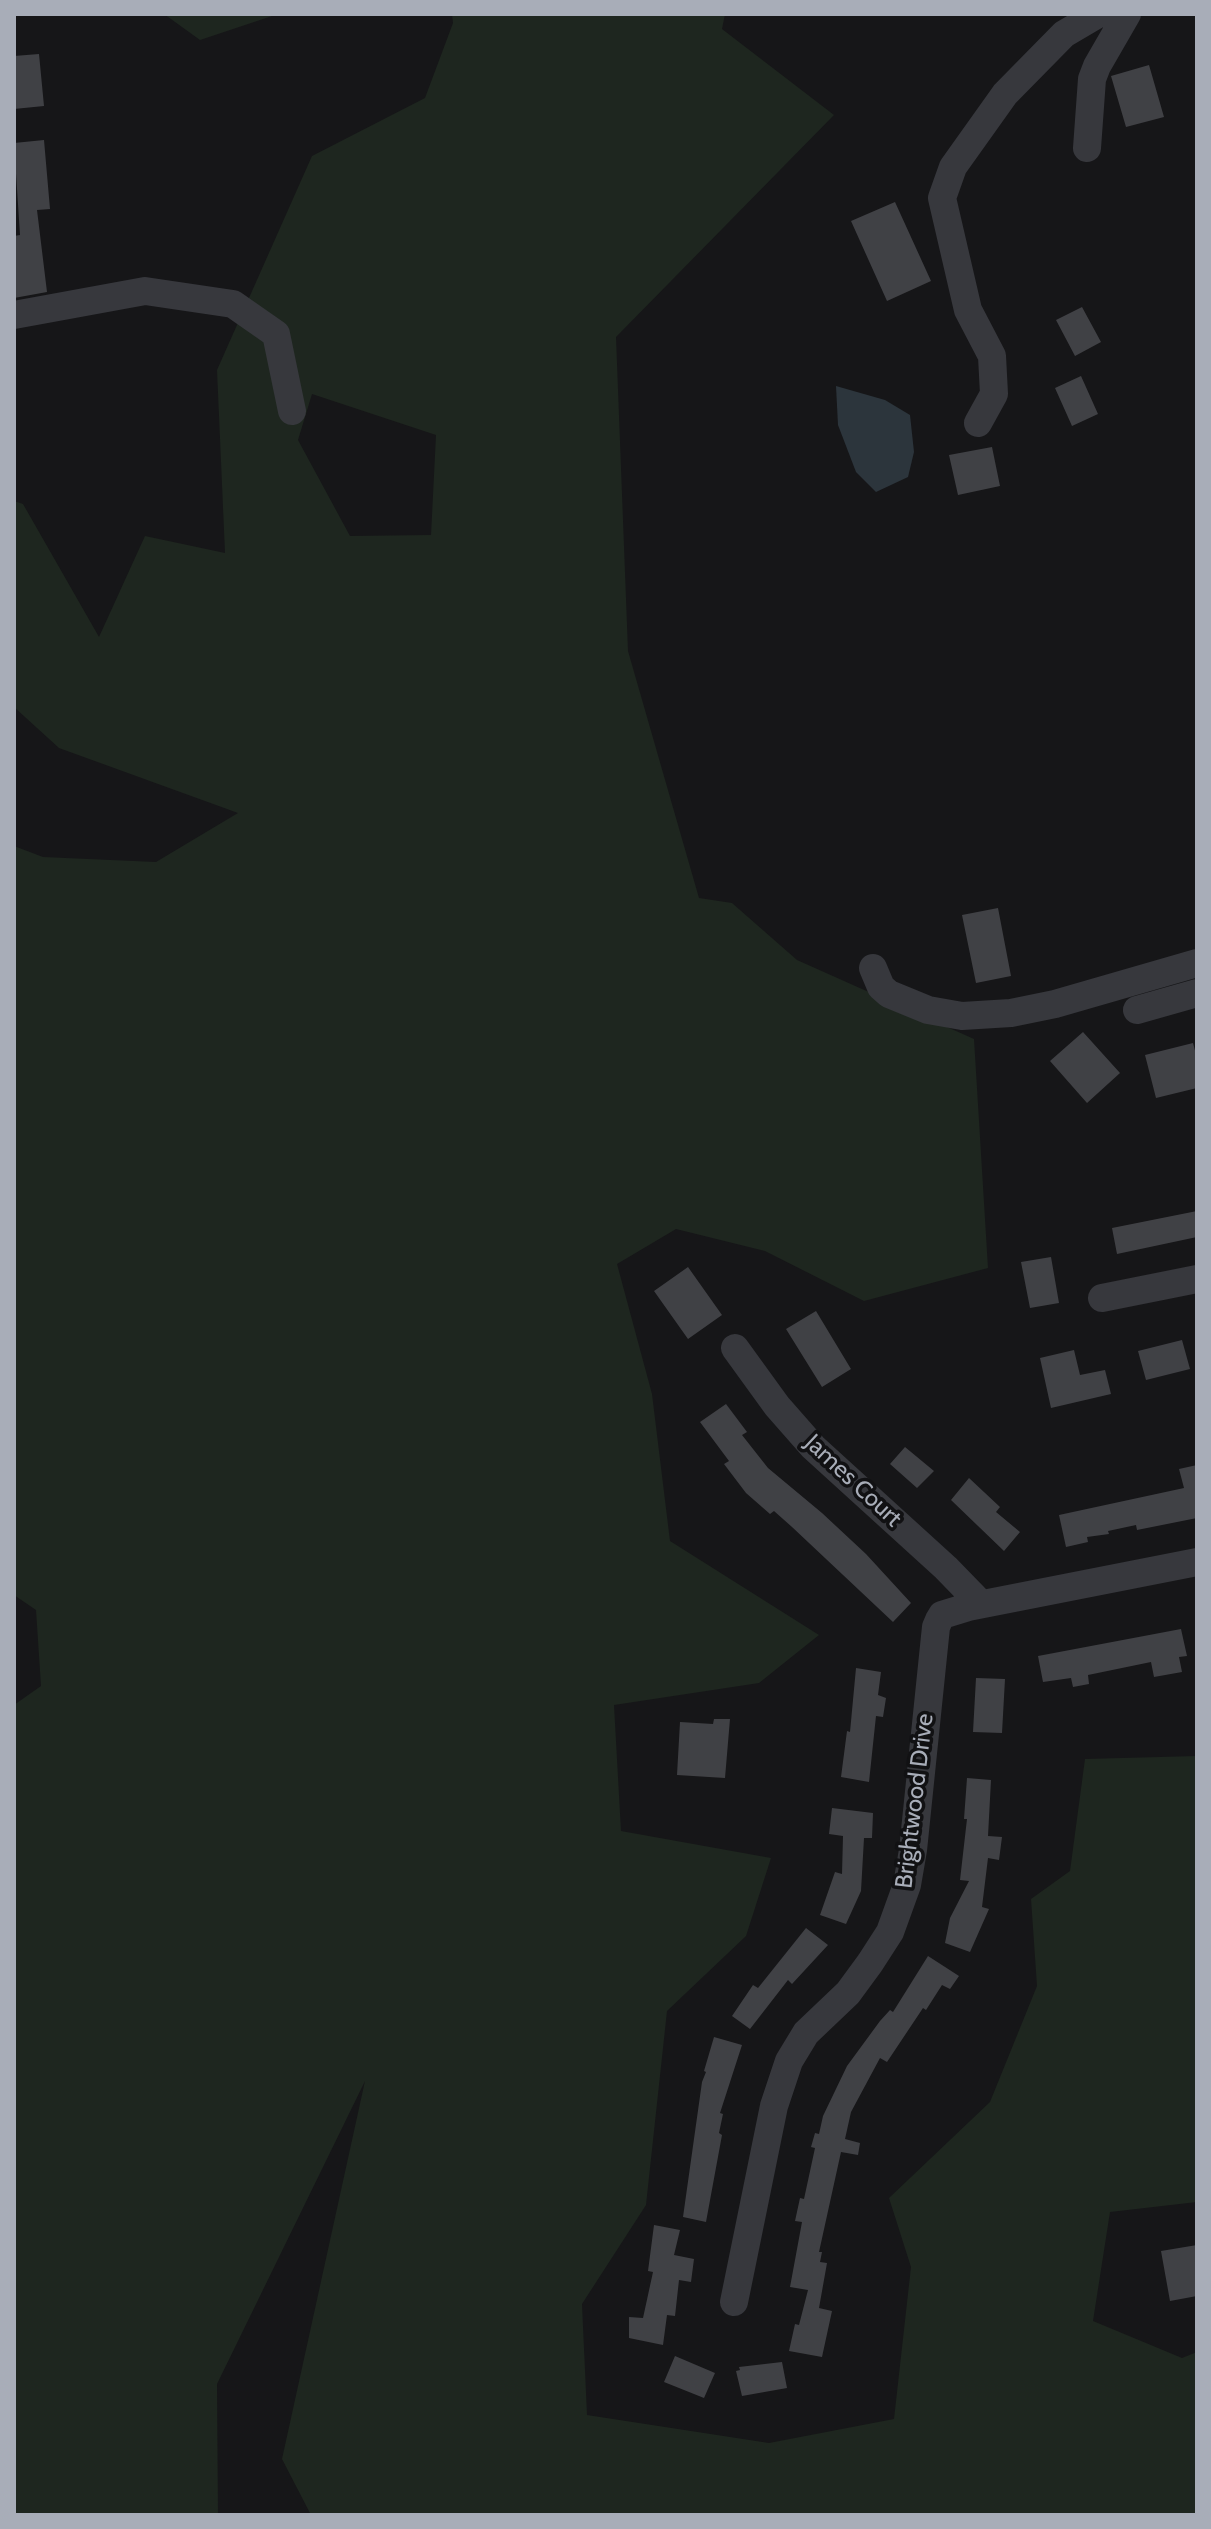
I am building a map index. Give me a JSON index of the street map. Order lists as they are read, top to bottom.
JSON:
{
  "streets": {
    "street": ["James Court", "Brightwood Drive"]
  },
  "crossings": [
    ["James Court", "Brightwood Drive"]
  ]
}
